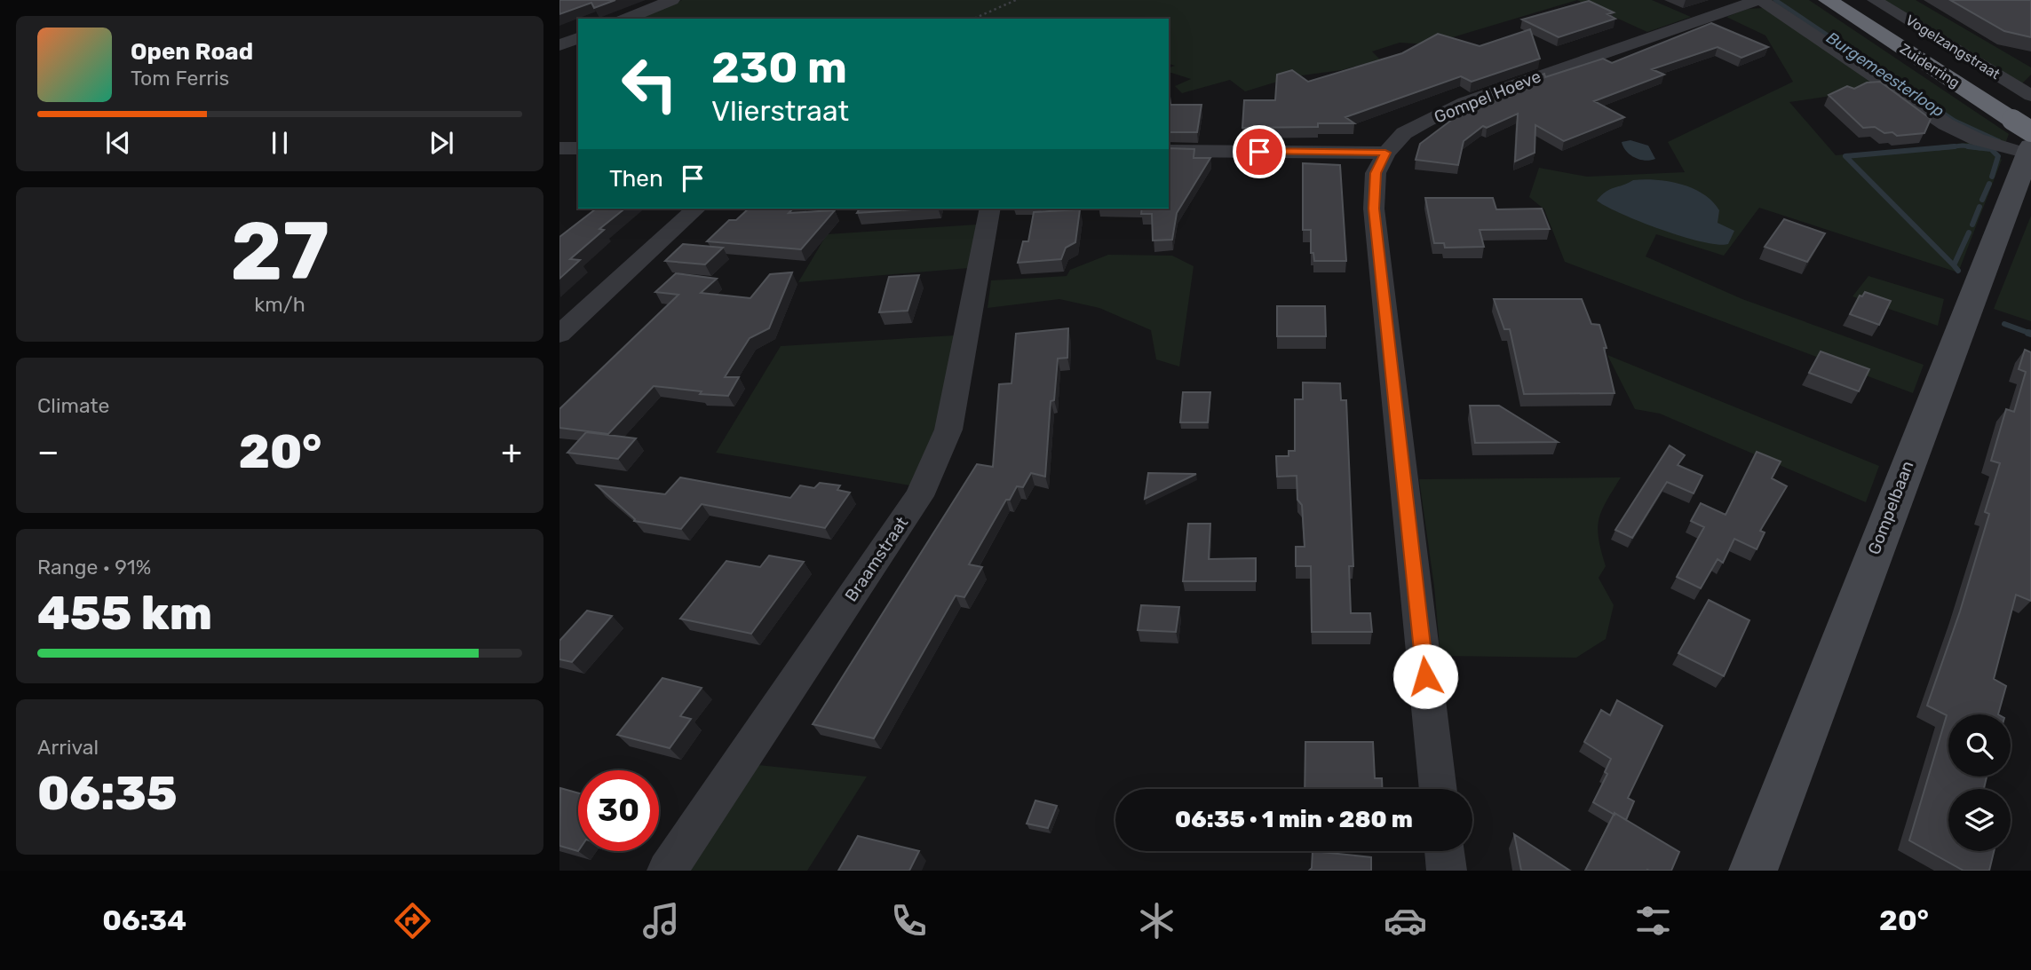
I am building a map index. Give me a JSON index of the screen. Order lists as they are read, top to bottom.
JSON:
{
  "streets": {
    "highway": ["Zuiderring"],
    "street": [
      "Vogelzangstraat",
      "Gompel Hoeve",
      "Gompelbaan",
      "Braamstraat"
    ]
  },
  "crossings": [
    ["Vogelzangstraat", "Zuiderring"],
    ["Vogelzangstraat", "Gompel Hoeve"],
    ["Vogelzangstraat", "Gompelbaan"],
    ["Zuiderring", "Gompel Hoeve"],
    ["Zuiderring", "Gompelbaan"],
    ["Gompel Hoeve", "Gompelbaan"]
  ],
  "water": ["Burgemeesterloop"],
  "page": {
    "turn": ["230 m", "Vlierstraat"],
    "song": ["Open Road", "Tom Ferris"],
    "then": "Then",
    "tile": [
      ["27", "km/h"],
      "Climate",
      ["Range · 91%", "455 km"],
      ["Arrival", "06:35"]
    ],
    "heat": ["−", "20°", "+"],
    "limit": "30",
    "trip": "06:35 · 1 min · 280 m",
    "tabs": ["06:34", "20°"]
  }
}
